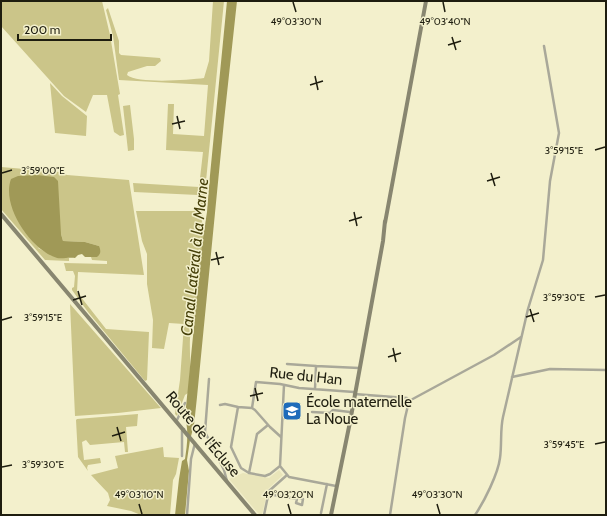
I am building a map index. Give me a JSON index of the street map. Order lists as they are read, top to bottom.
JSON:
{
  "streets": {
    "main road": ["Route de l'Écluse"],
    "street": ["Rue du Han"]
  },
  "water": ["Canal Latéral à la Marne"],
  "places": {
    "school or university": ["École maternelle La Noue"]
  },
  "scale_bar": "200 m",
  "coordinates": [
    "49°03'30\"N",
    "49°03'40\"N",
    "3°59'15\"E",
    "3°59'00\"E",
    "3°59'30\"E",
    "3°59'45\"E",
    "49°03'10\"N",
    "49°03'20\"N"
  ]
}
